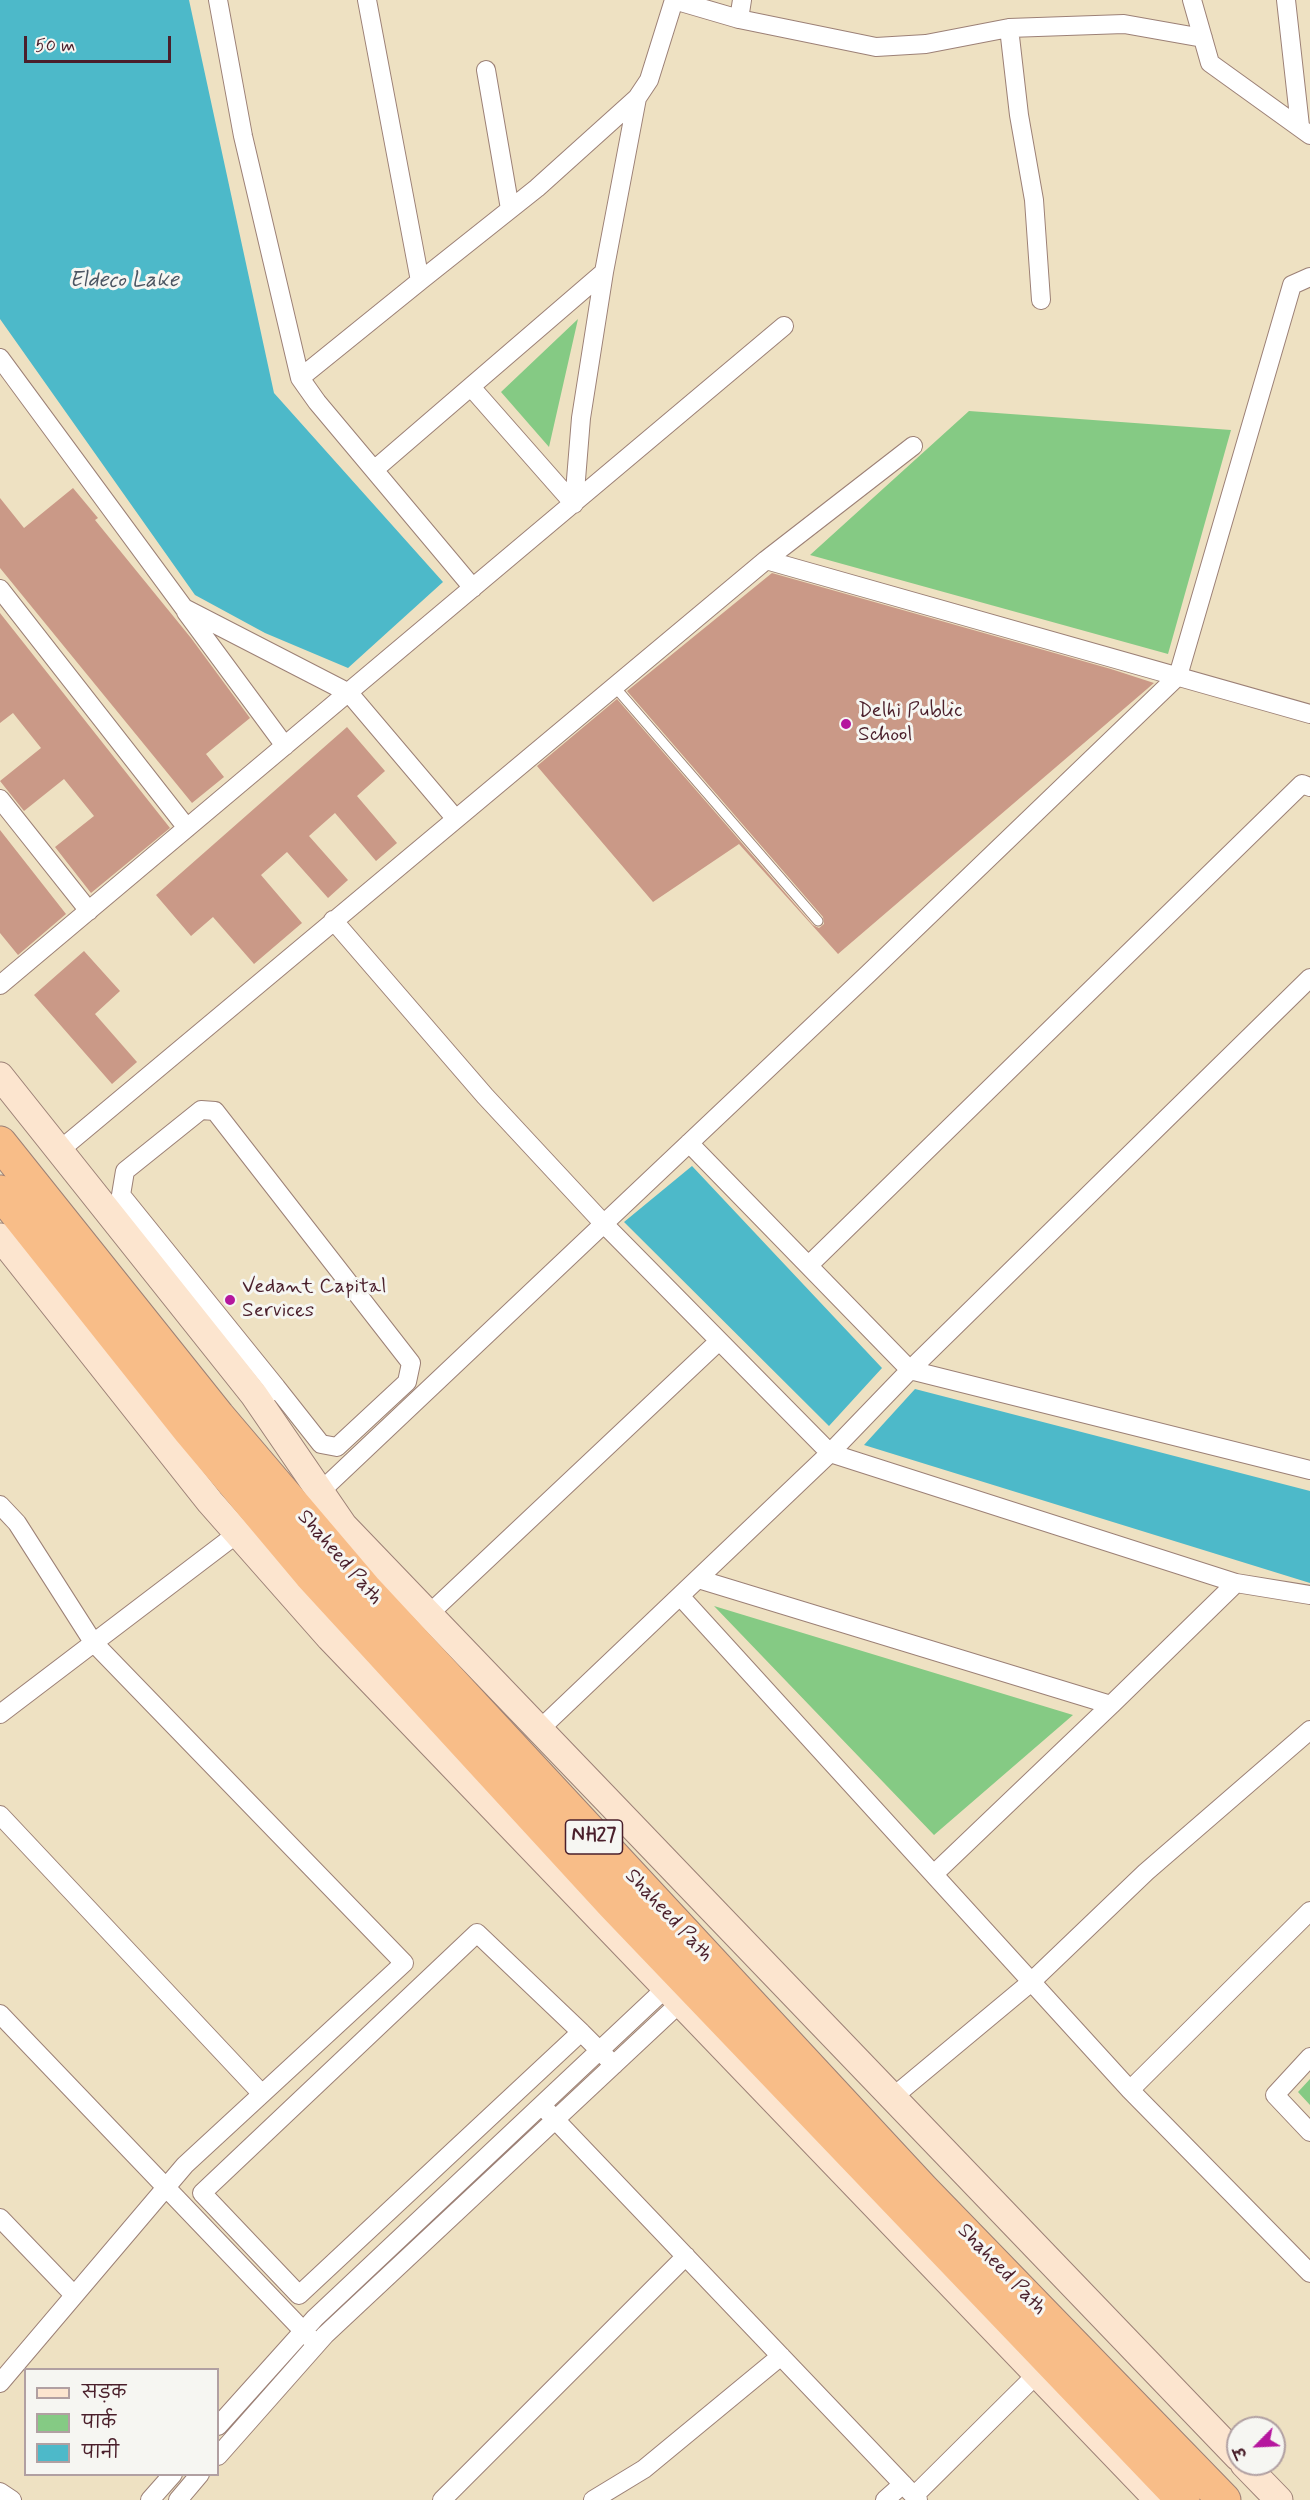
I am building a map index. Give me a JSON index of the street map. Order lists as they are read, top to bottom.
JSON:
{
  "streets": {
    "highway": ["Shaheed Path", "NH27"]
  },
  "water": ["Eldeco Lake"],
  "places": ["Delhi Public School", "Vedant Capital Services"],
  "legend": ["सड़क", "पार्क", "पानी"],
  "scale_bar": "50 m",
  "north": "bottom left"
}
